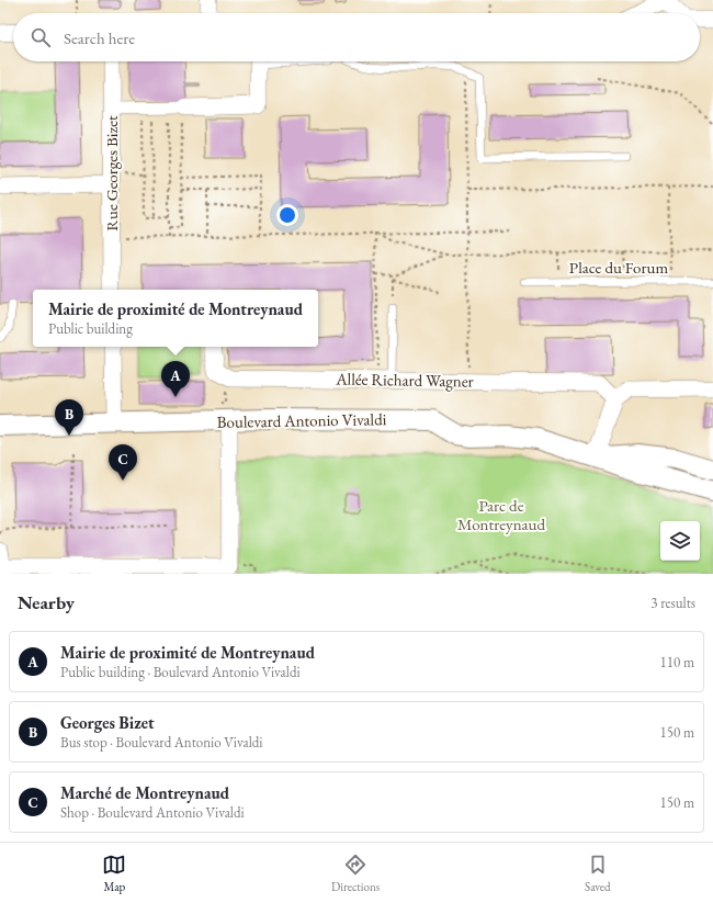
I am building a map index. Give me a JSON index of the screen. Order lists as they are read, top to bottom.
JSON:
{
  "streets": {
    "street": ["Rue Georges Bizet", "Allée Richard Wagner", "Boulevard Antonio Vivaldi"],
    "lane": ["Place du Forum"]
  },
  "parks": ["Parc de Montreynaud"],
  "page": {
    "search": "Search here",
    "popup": ["Mairie de proximité de Montreynaud", "Public building"],
    "pins": ["A", "B", "C"],
    "heading": ["Nearby", "3 results"],
    "list": [
      {
        "mark": "A",
        "name": "Mairie de proximité de Montreynaud",
        "note": "Public building · Boulevard Antonio Vivaldi",
        "value": "110 m"
      },
      {
        "mark": "B",
        "name": "Georges Bizet",
        "note": "Bus stop · Boulevard Antonio Vivaldi",
        "value": "150 m"
      },
      {
        "mark": "C",
        "name": "Marché de Montreynaud",
        "note": "Shop · Boulevard Antonio Vivaldi",
        "value": "150 m"
      }
    ],
    "nav": ["Map", "Directions", "Saved"]
  }
}
